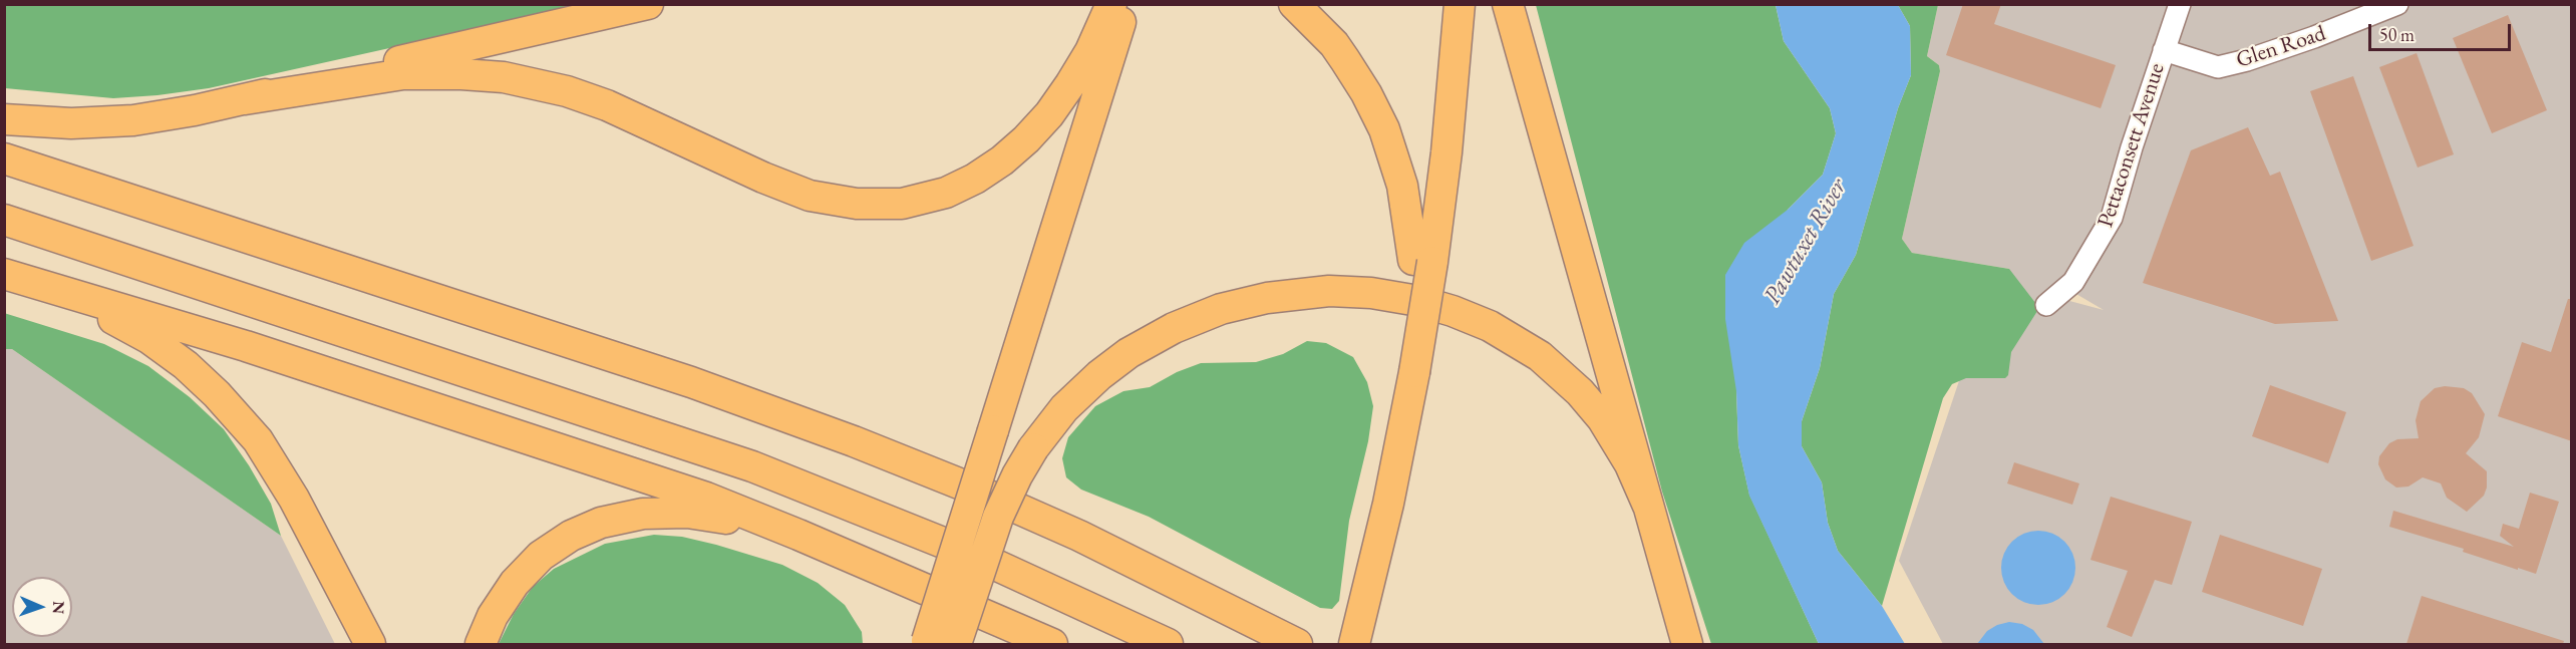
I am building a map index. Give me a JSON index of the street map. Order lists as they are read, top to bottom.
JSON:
{
  "streets": {
    "street": ["Glen Road", "Pettaconsett Avenue"]
  },
  "crossings": [
    ["Glen Road", "Pettaconsett Avenue"]
  ],
  "water": ["Pawtuxet River"],
  "scale_bar": "50 m",
  "north": "right"
}
